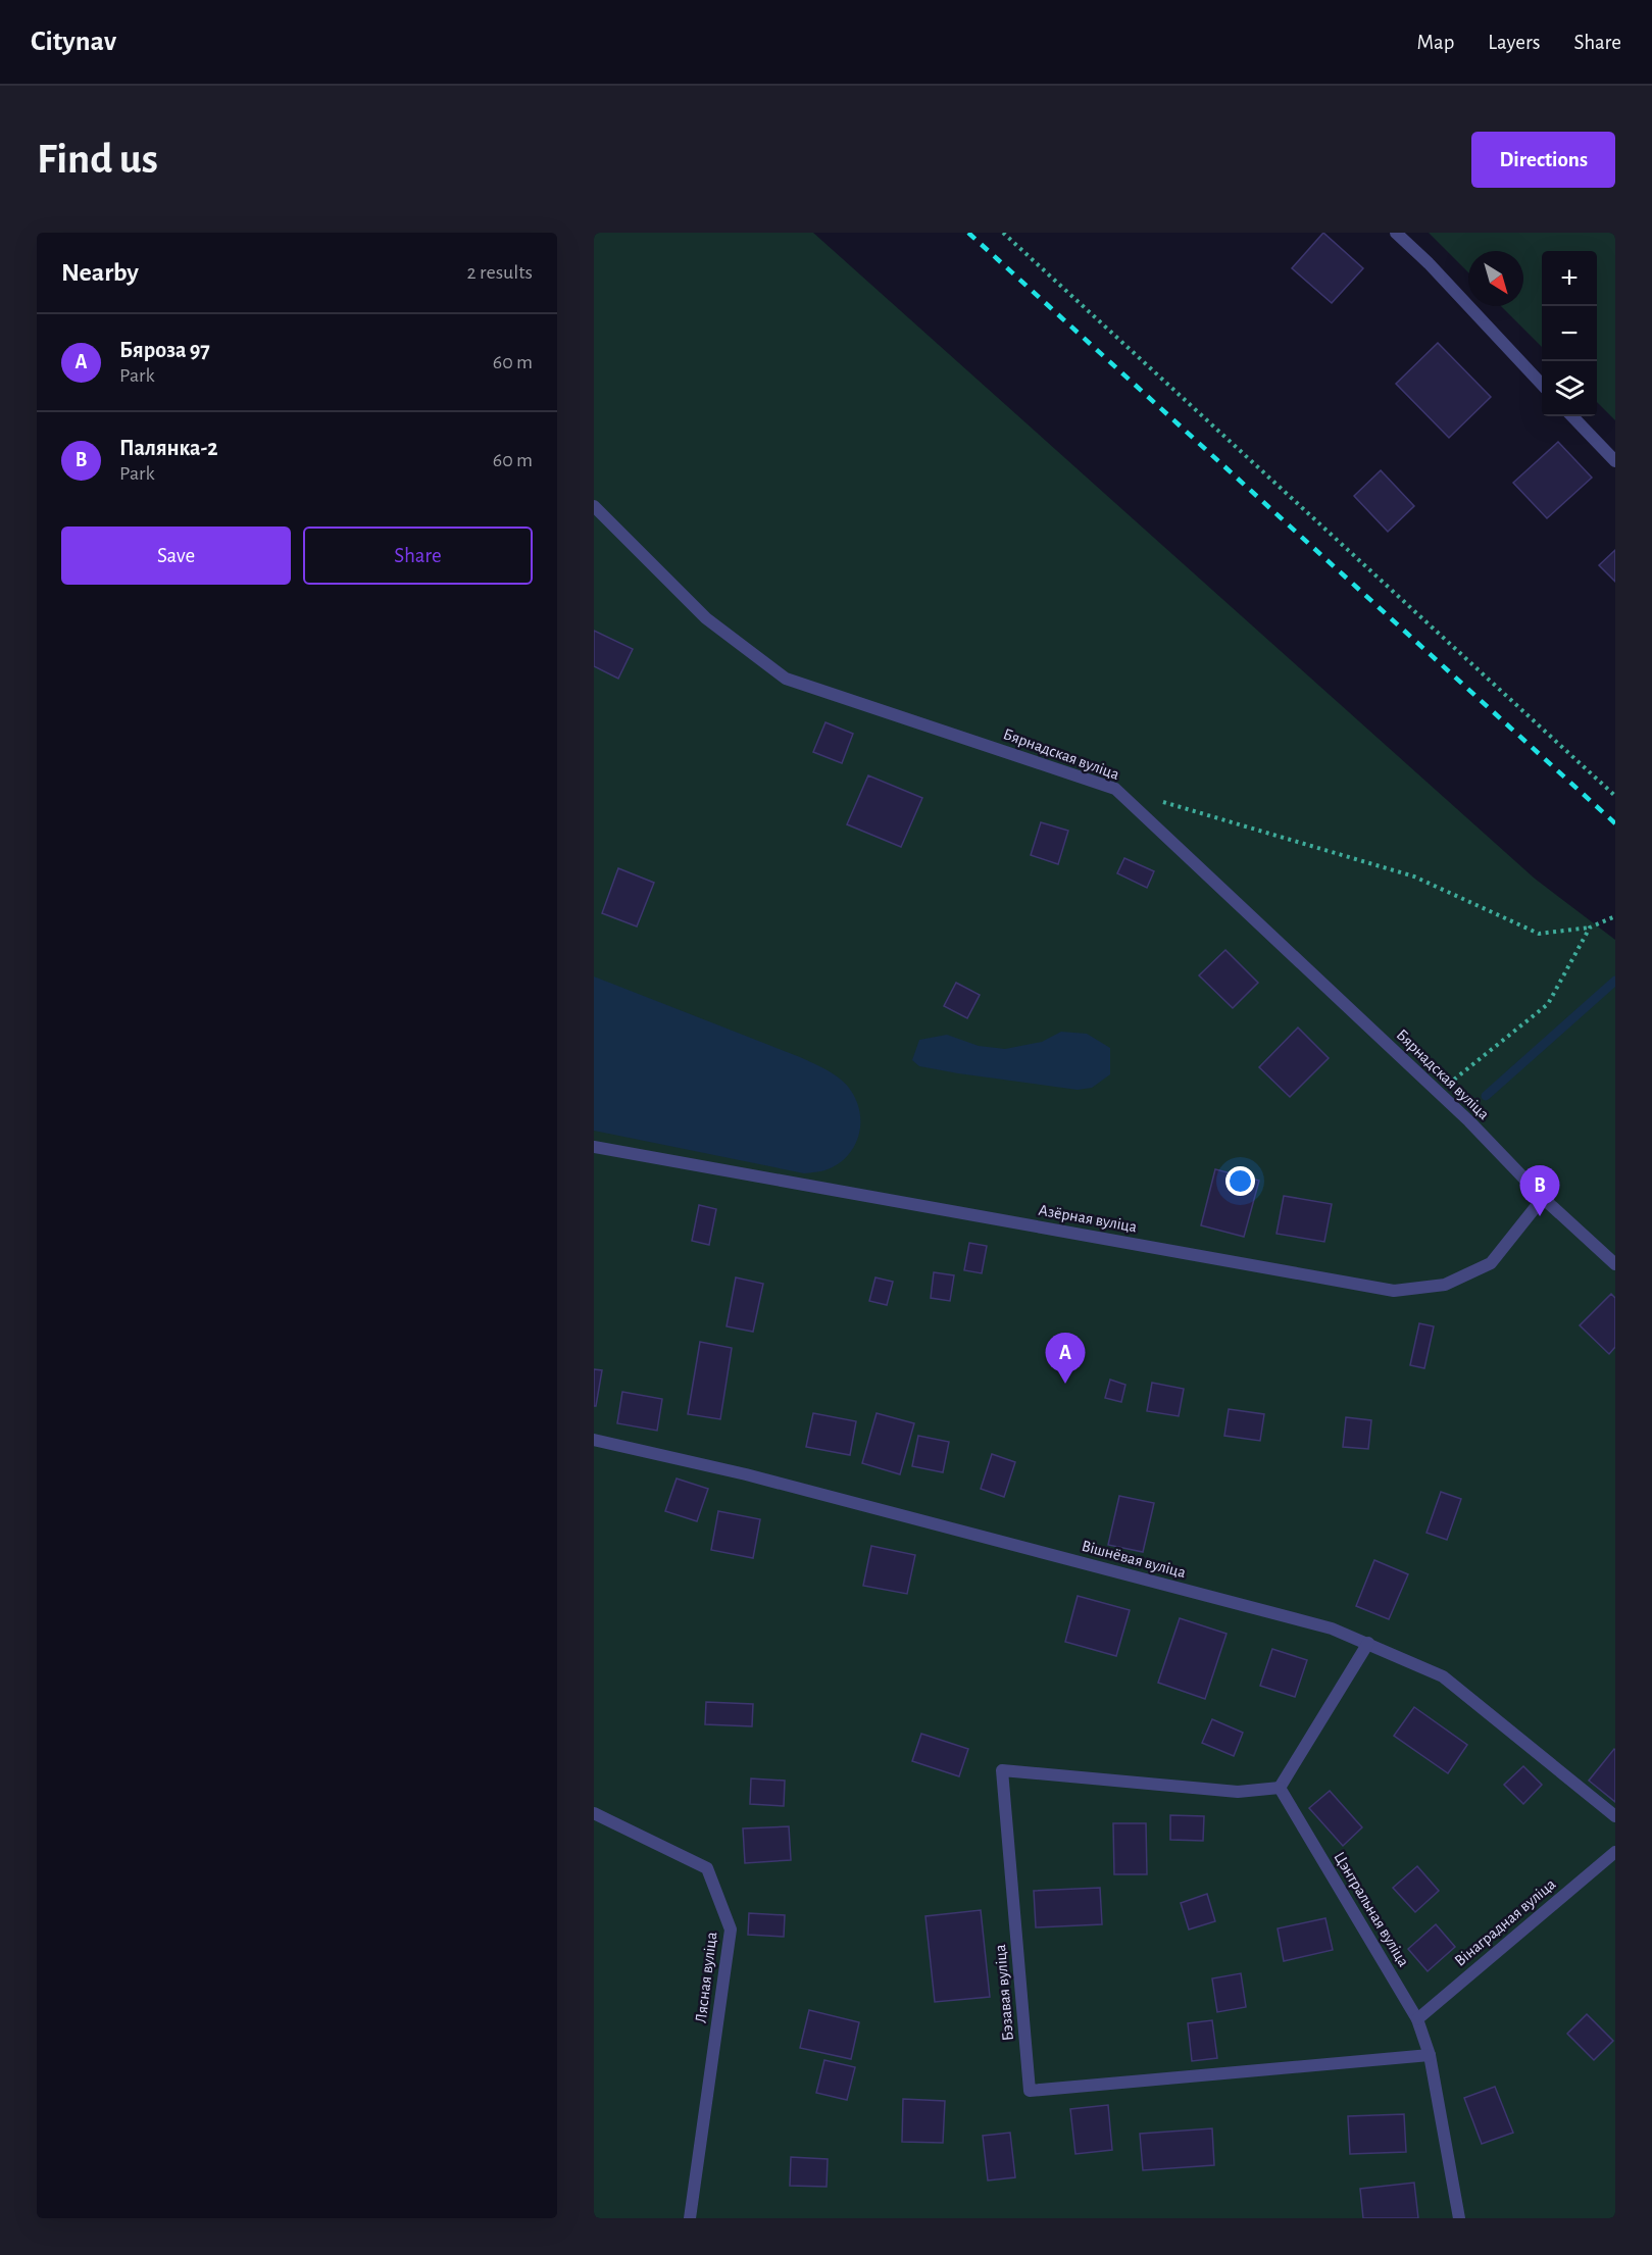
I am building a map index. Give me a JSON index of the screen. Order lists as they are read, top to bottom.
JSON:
{
  "streets": {
    "street": [
      "Бярнадская вуліца",
      "Азёрная вуліца",
      "Вішнёвая вуліца",
      "Цэнтральная вуліца",
      "Вінаградная вуліца",
      "Лясная вуліца",
      "Бэзавая вуліца"
    ]
  },
  "crossings": [
    ["Бярнадская вуліца", "Азёрная вуліца"],
    ["Цэнтральная вуліца", "Вінаградная вуліца"],
    ["Цэнтральная вуліца", "Бэзавая вуліца"]
  ],
  "north": "bottom right",
  "page": {
    "header": "Citynav",
    "nav": ["Map", "Layers", "Share"],
    "buttons": [
      "Directions",
      ["Save", "Share"]
    ],
    "title": "Find us",
    "heading": ["Nearby", "2 results"],
    "map_buttons": ["+", "−"],
    "list": [
      {
        "mark": "A",
        "name": "Бяроза 97",
        "note": "Park",
        "value": "60 m"
      },
      {
        "mark": "B",
        "name": "Палянка-2",
        "note": "Park",
        "value": "60 m"
      }
    ],
    "pins": ["B", "A"]
  }
}
